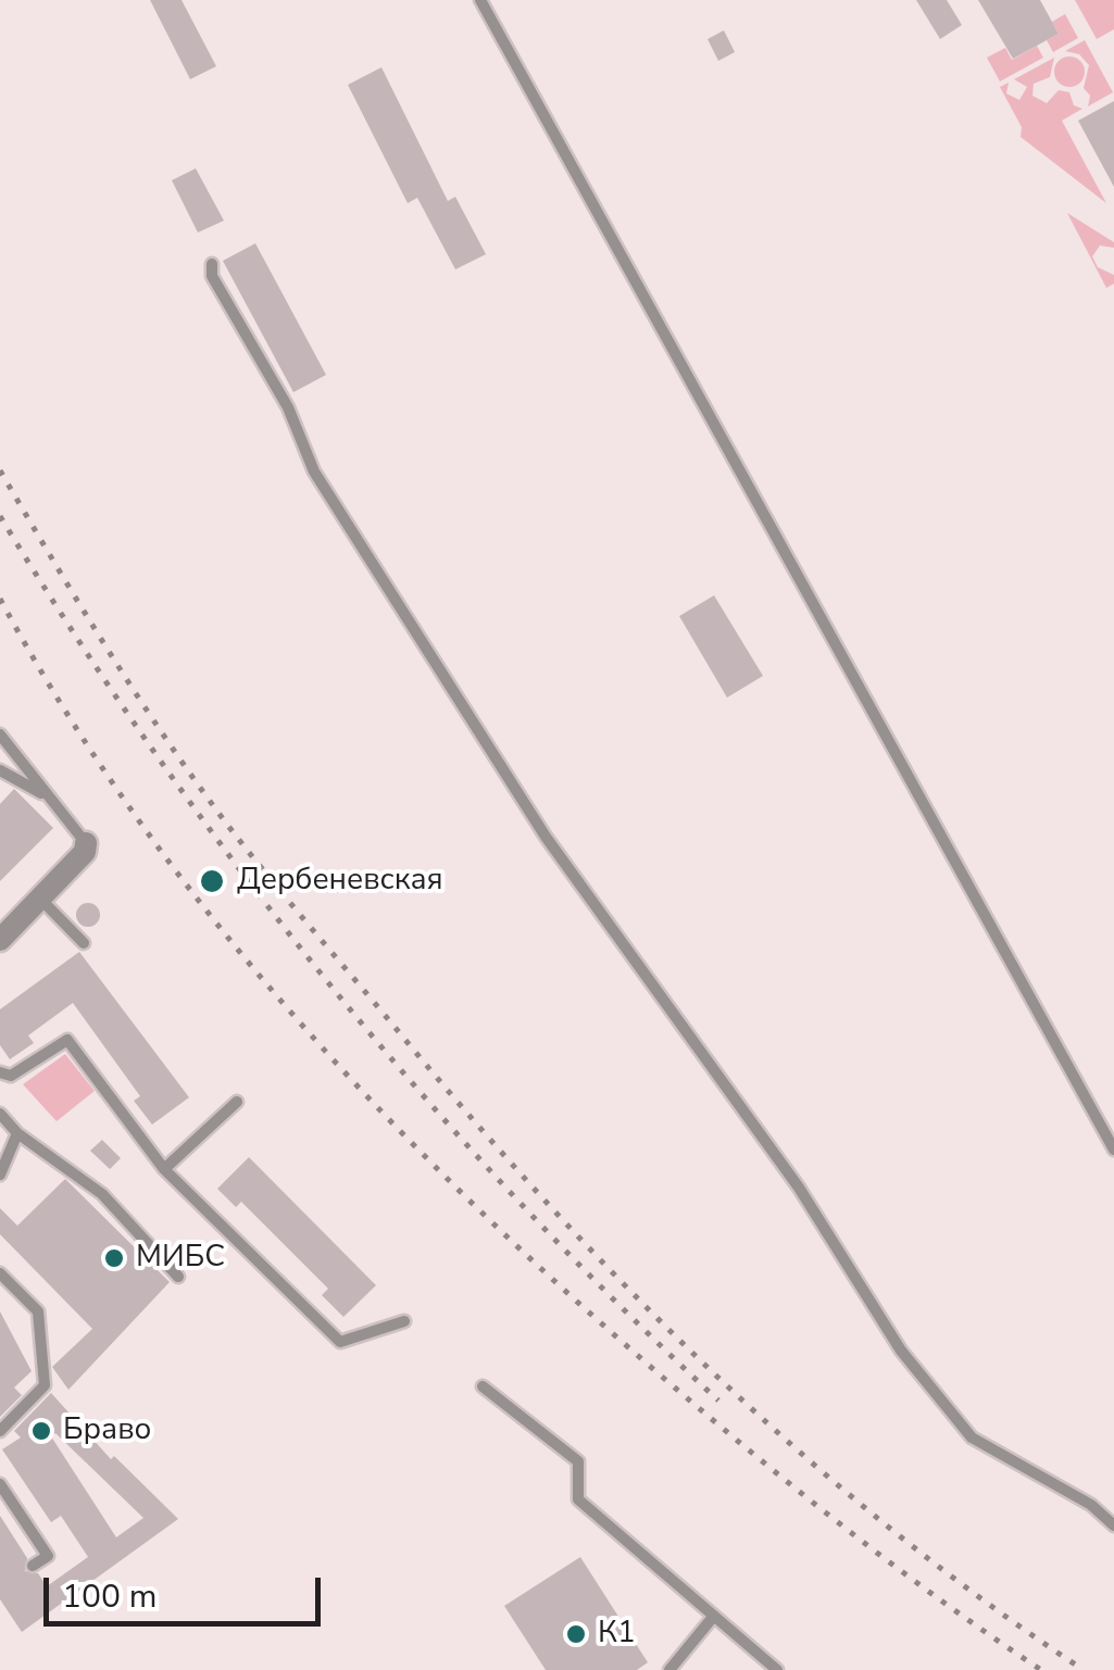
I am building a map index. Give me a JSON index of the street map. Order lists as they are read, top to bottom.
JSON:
{
  "places": [
    "Дербеневская",
    "МИБС",
    "Браво",
    "К1"
  ],
  "scale_bar": "100 m"
}
